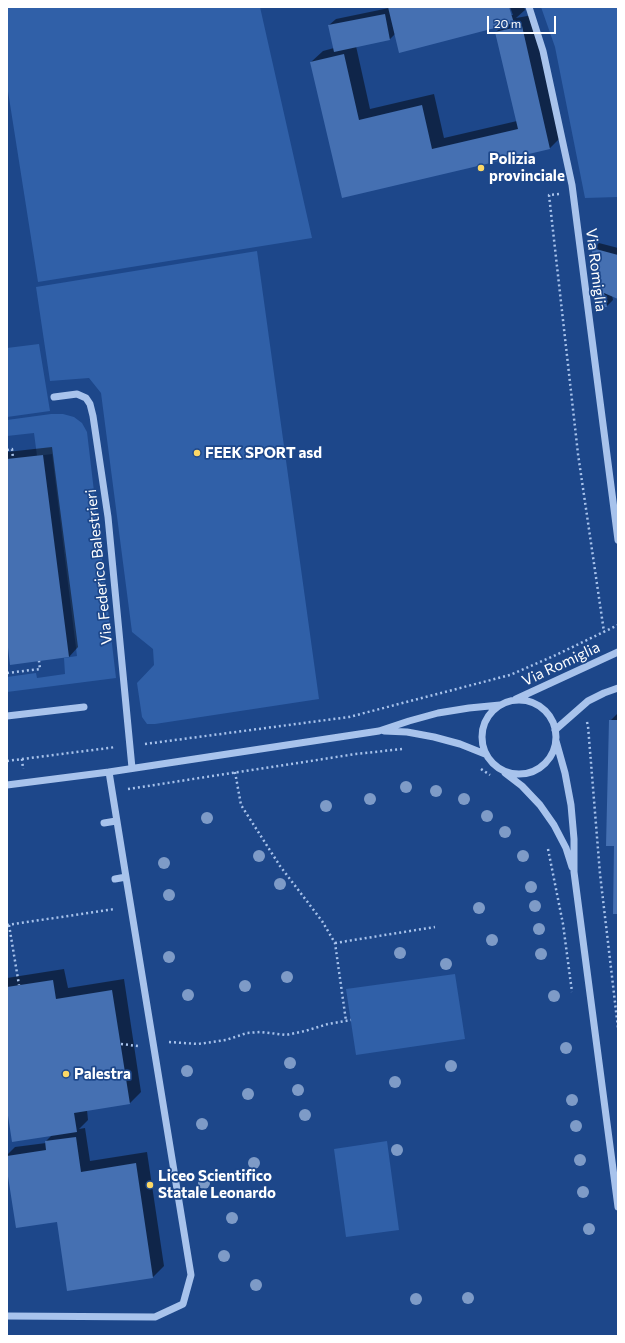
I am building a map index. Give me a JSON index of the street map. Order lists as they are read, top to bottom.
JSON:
{
  "streets": {
    "street": ["Via Romiglia", "Via Federico Balestrieri"]
  },
  "places": [
    "Polizia provinciale",
    "FEEK SPORT asd",
    "Palestra",
    "Liceo Scientifico Statale Leonardo"
  ],
  "scale_bar": "20 m"
}
